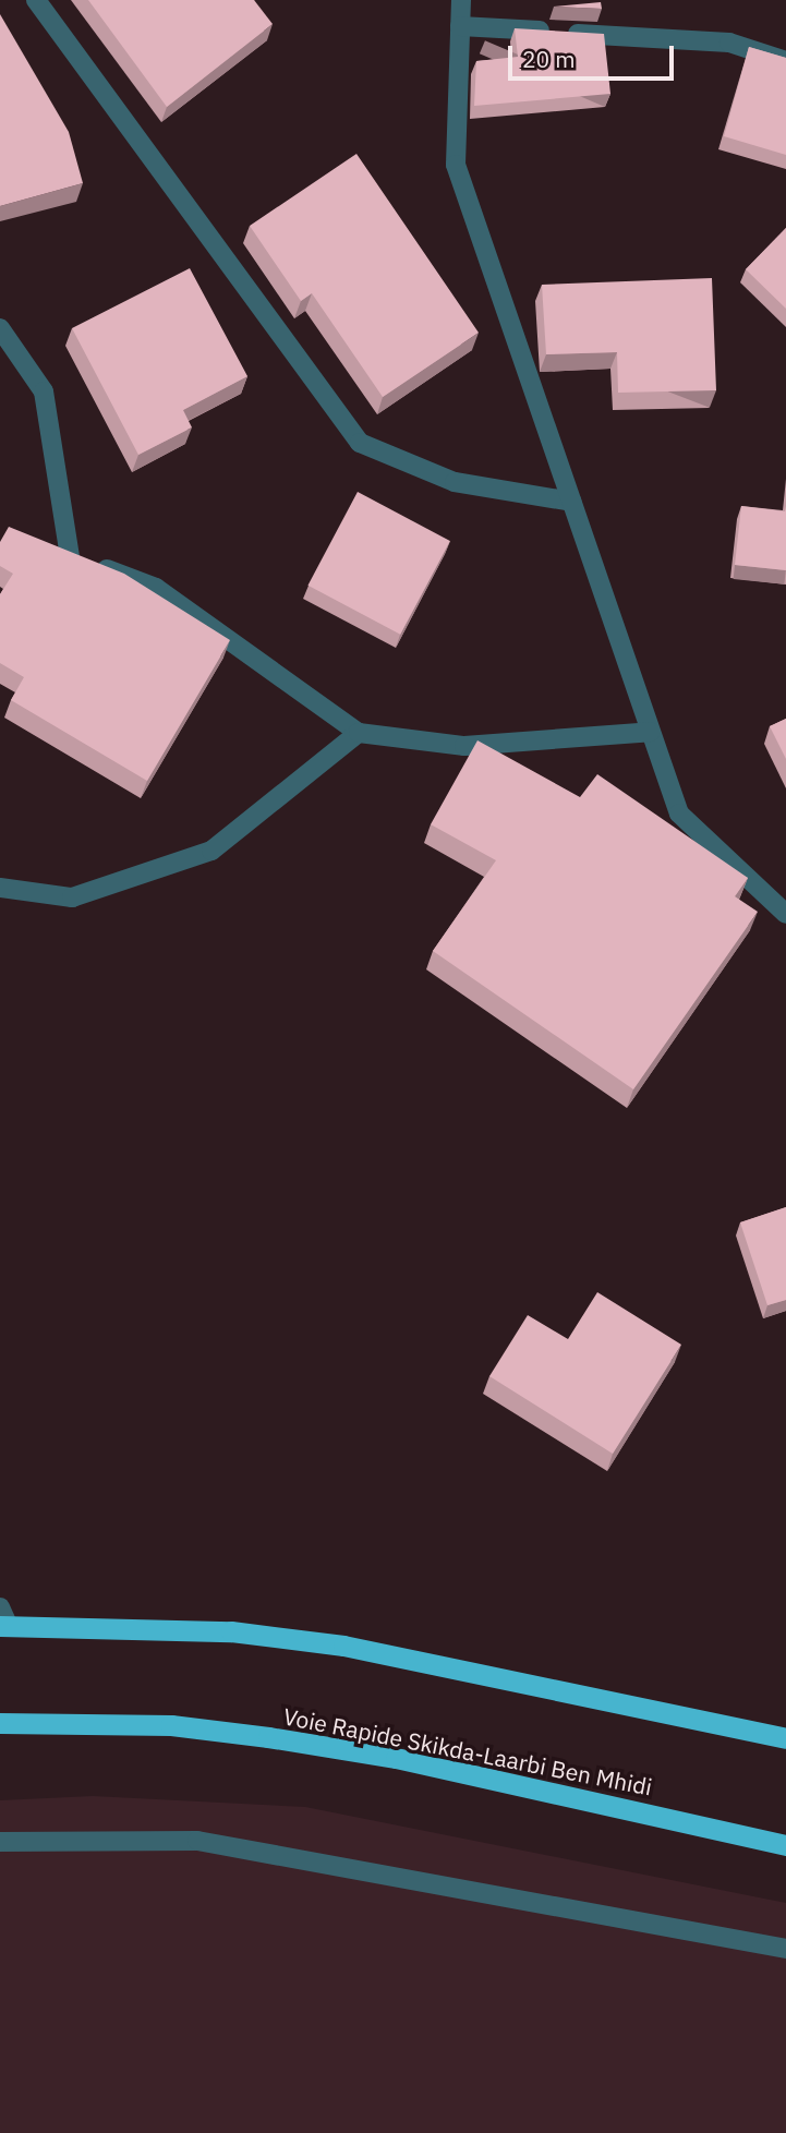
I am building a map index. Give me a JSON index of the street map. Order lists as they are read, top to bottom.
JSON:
{
  "streets": {
    "highway": ["Voie Rapide Skikda-Laarbi Ben Mhidi"]
  },
  "scale_bar": "20 m"
}
